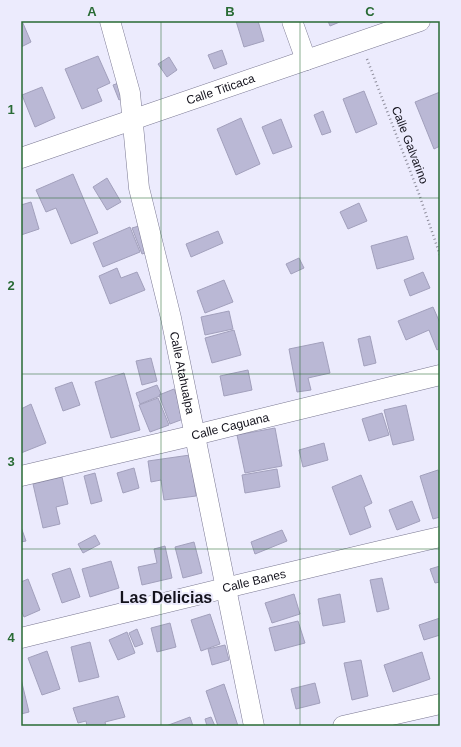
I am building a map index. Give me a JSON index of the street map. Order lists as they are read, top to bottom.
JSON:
{
  "streets": {
    "street": [
      "Calle Titicaca",
      "Calle Atahualpa",
      "Calle Caguana",
      "Calle Banes"
    ],
    "path": ["Calle Galvarino"]
  },
  "crossings": [
    ["Calle Titicaca", "Calle Galvarino"],
    ["Calle Titicaca", "Calle Atahualpa"],
    ["Calle Atahualpa", "Calle Caguana"],
    ["Calle Atahualpa", "Calle Banes"]
  ],
  "districts": ["Las Delicias"],
  "grid": {
    "columns": ["A", "B", "C"],
    "rows": [
      "1",
      "2",
      "3",
      "4"
    ]
  }
}
